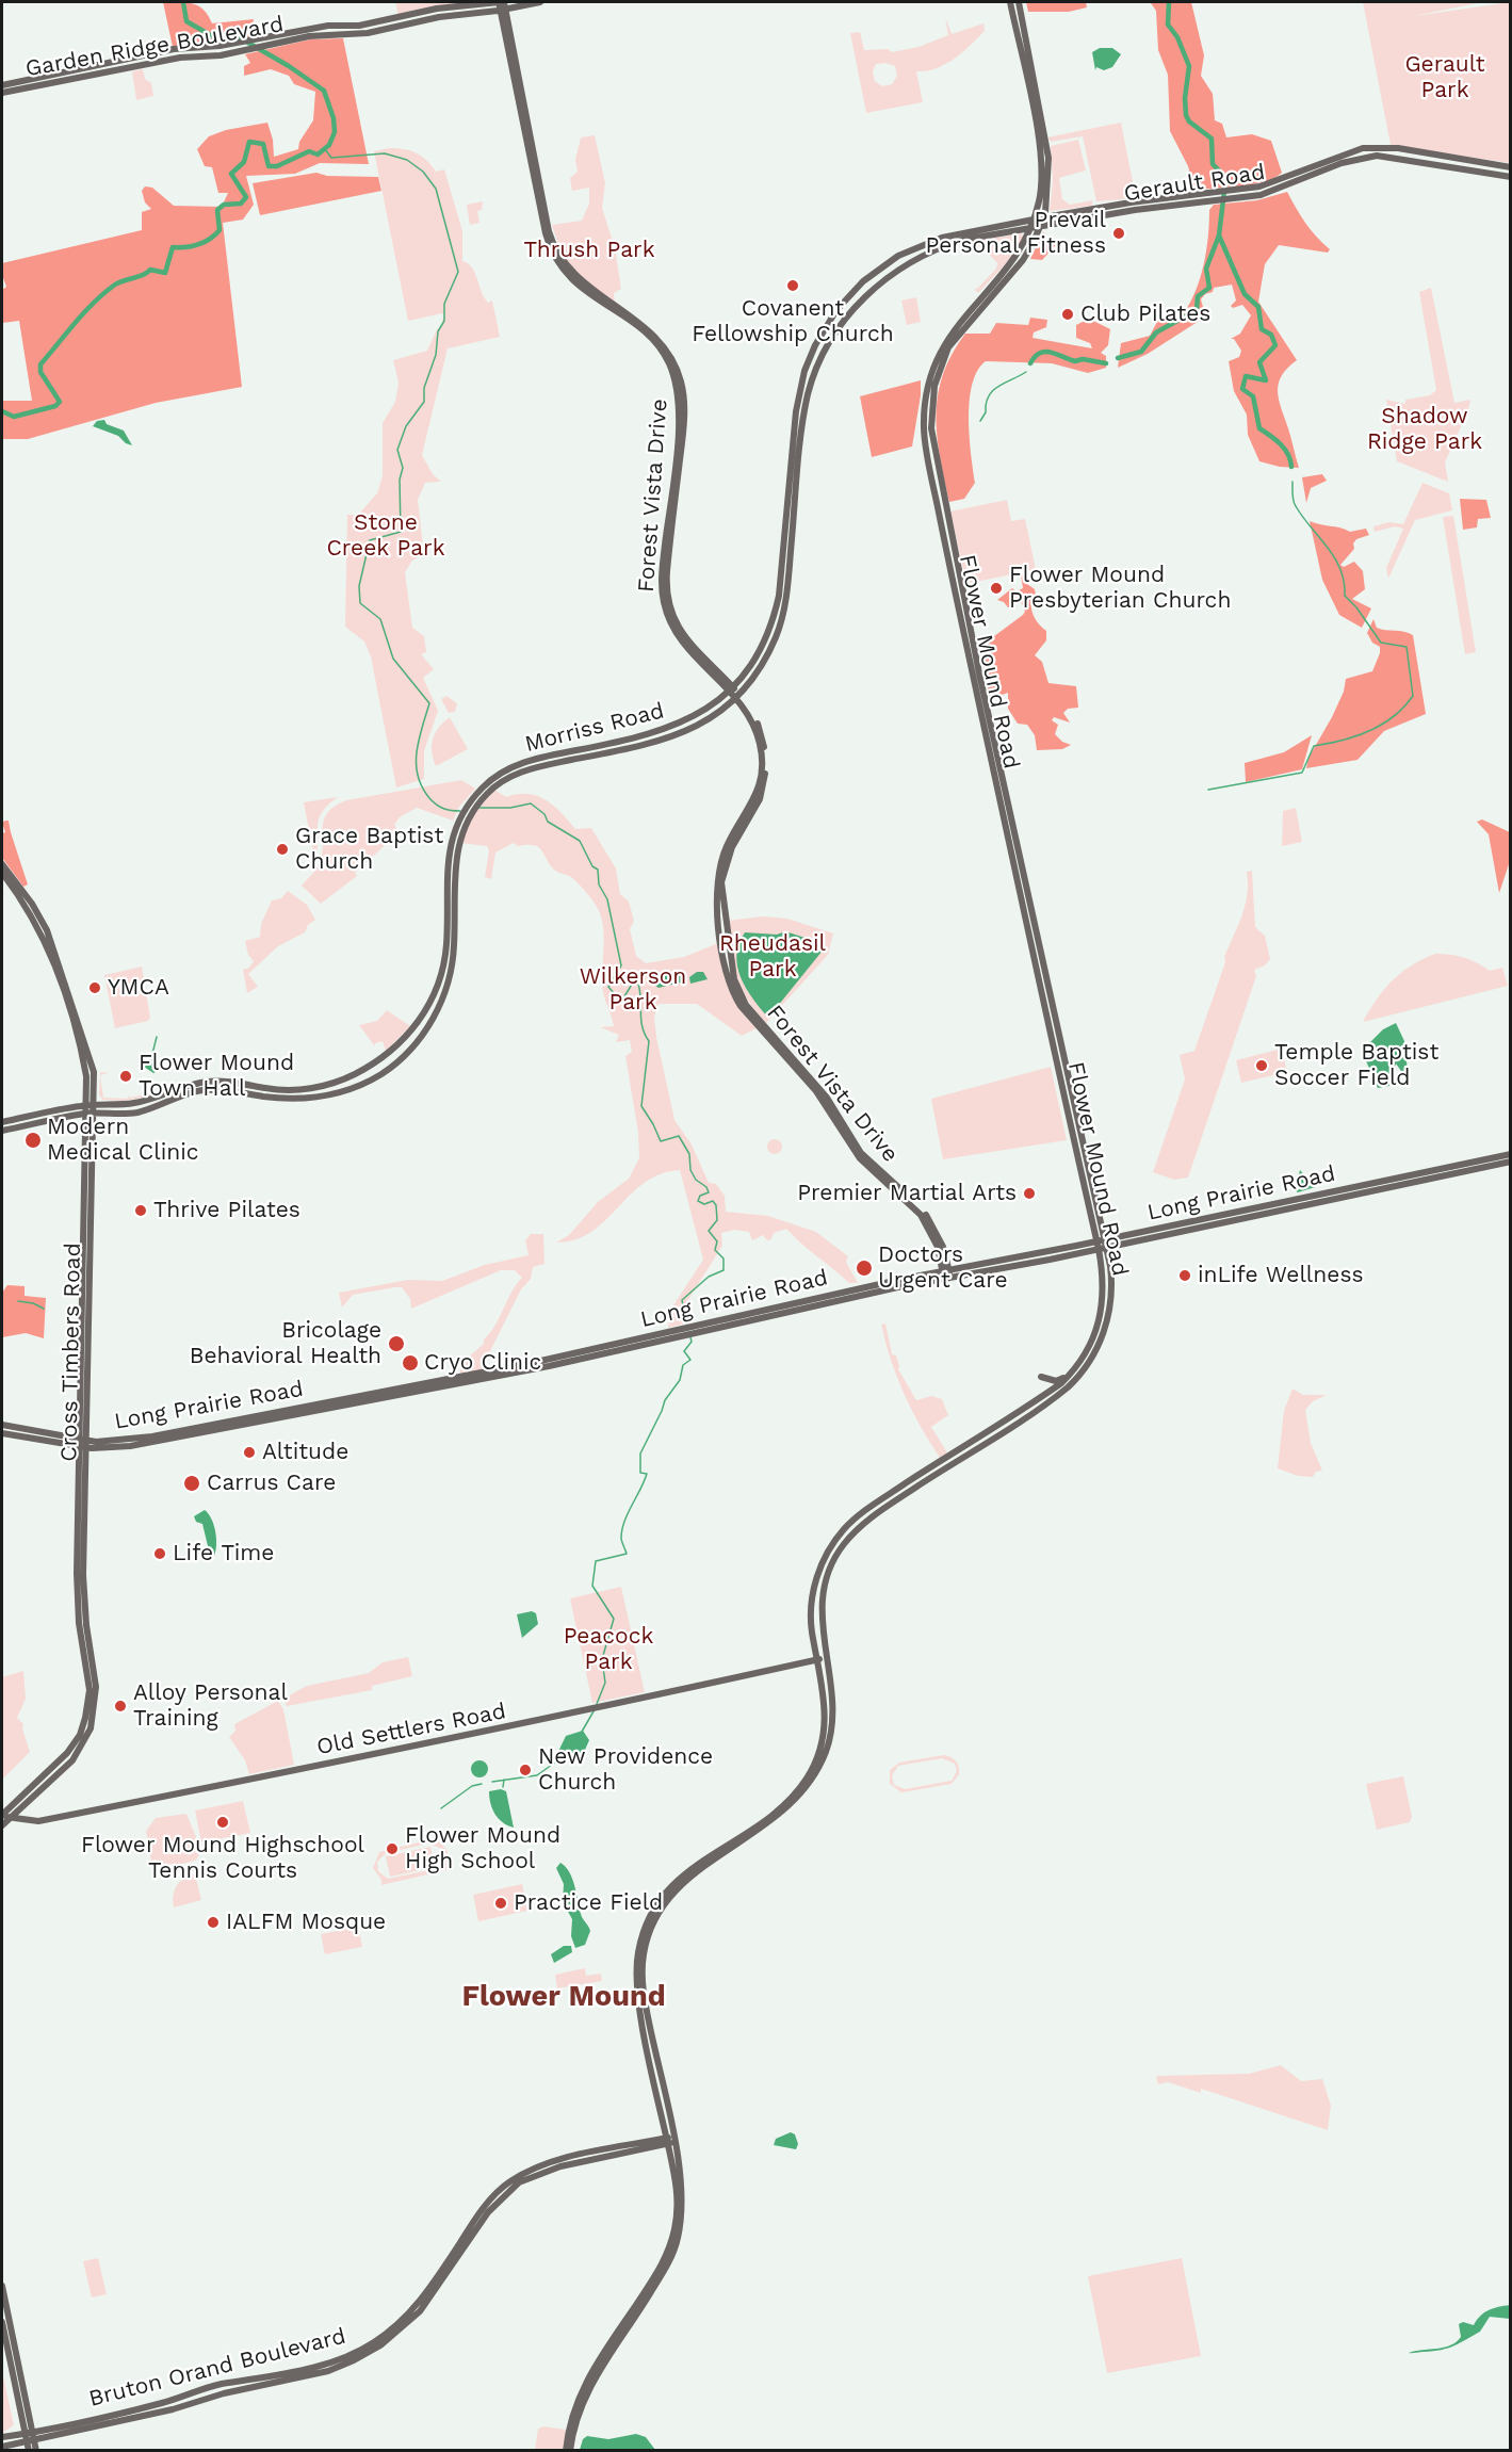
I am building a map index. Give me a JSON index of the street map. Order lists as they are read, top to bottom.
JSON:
{
  "streets": {
    "main road": [
      "Garden Ridge Boulevard",
      "Gerault Road",
      "Forest Vista Drive",
      "Flower Mound Road",
      "Morriss Road",
      "Long Prairie Road",
      "Cross Timbers Road",
      "Old Settlers Road",
      "Bruton Orand Boulevard"
    ]
  },
  "crossings": [
    ["Garden Ridge Boulevard", "Forest Vista Drive"],
    ["Gerault Road", "Flower Mound Road"],
    ["Gerault Road", "Morriss Road"],
    ["Forest Vista Drive", "Morriss Road"],
    ["Forest Vista Drive", "Long Prairie Road"],
    ["Flower Mound Road", "Morriss Road"],
    ["Flower Mound Road", "Long Prairie Road"],
    ["Flower Mound Road", "Old Settlers Road"],
    ["Flower Mound Road", "Bruton Orand Boulevard"],
    ["Morriss Road", "Cross Timbers Road"],
    ["Long Prairie Road", "Cross Timbers Road"],
    ["Cross Timbers Road", "Old Settlers Road"]
  ],
  "districts": ["Flower Mound"],
  "parks": [
    "Gerault Park",
    "Thrush Park",
    "Shadow Ridge Park",
    "Stone Creek Park",
    "Rheudasil Park",
    "Wilkerson Park",
    "Peacock Park"
  ],
  "places": [
    "Prevail Personal Fitness",
    "Covanent Fellowship Church",
    "Club Pilates",
    "Flower Mound Presbyterian Church",
    "Grace Baptist Church",
    "YMCA",
    "Temple Baptist Soccer Field",
    "Flower Mound Town Hall",
    "Modern Medical Clinic",
    "Premier Martial Arts",
    "Thrive Pilates",
    "Doctors Urgent Care",
    "inLife Wellness",
    "Bricolage Behavioral Health",
    "Cryo Clinic",
    "Altitude",
    "Carrus Care",
    "Life Time",
    "Alloy Personal Training",
    "New Providence Church",
    "Flower Mound Highschool Tennis Courts",
    "Flower Mound High School",
    "Practice Field",
    "IALFM Mosque"
  ]
}
